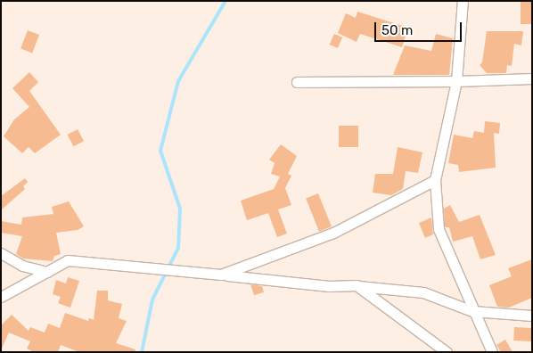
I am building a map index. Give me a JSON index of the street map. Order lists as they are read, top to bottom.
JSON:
{
  "scale_bar": "50 m"
}
